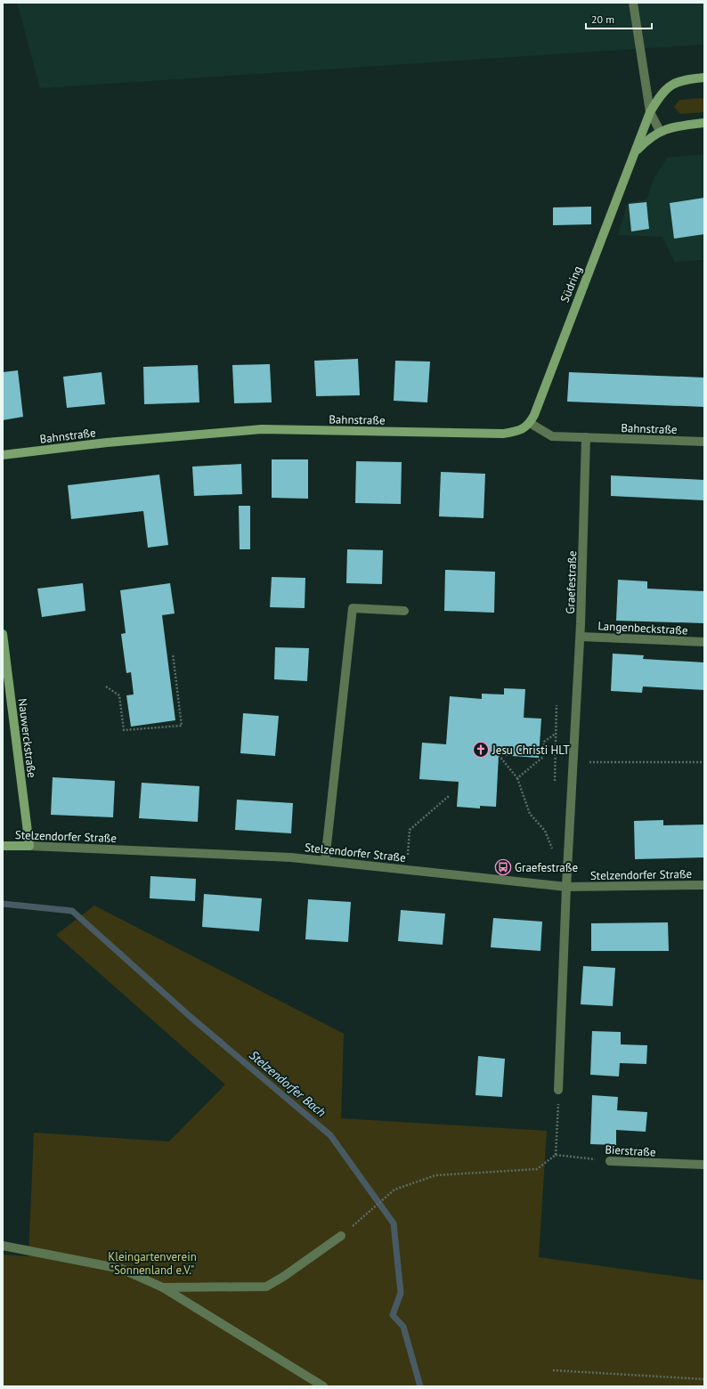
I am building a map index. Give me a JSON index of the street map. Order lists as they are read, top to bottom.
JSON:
{
  "streets": {
    "street": [
      "Südring",
      "Bahnstraße",
      "Graefestraße",
      "Langenbeckstraße",
      "Nauwerckstraße",
      "Stelzendorfer Straße",
      "Bierstraße"
    ]
  },
  "crossings": [
    ["Südring", "Bahnstraße"],
    ["Bahnstraße", "Graefestraße"],
    ["Graefestraße", "Langenbeckstraße"],
    ["Graefestraße", "Stelzendorfer Straße"],
    ["Nauwerckstraße", "Stelzendorfer Straße"]
  ],
  "water": ["Stelzendorfer Bach"],
  "parks": ["Kleingartenverein \"Sonnenland e.V.\""],
  "places": {
    "church": ["Jesu Christi HLT"],
    "bus stop": ["Graefestraße"]
  },
  "scale_bar": "20 m"
}
